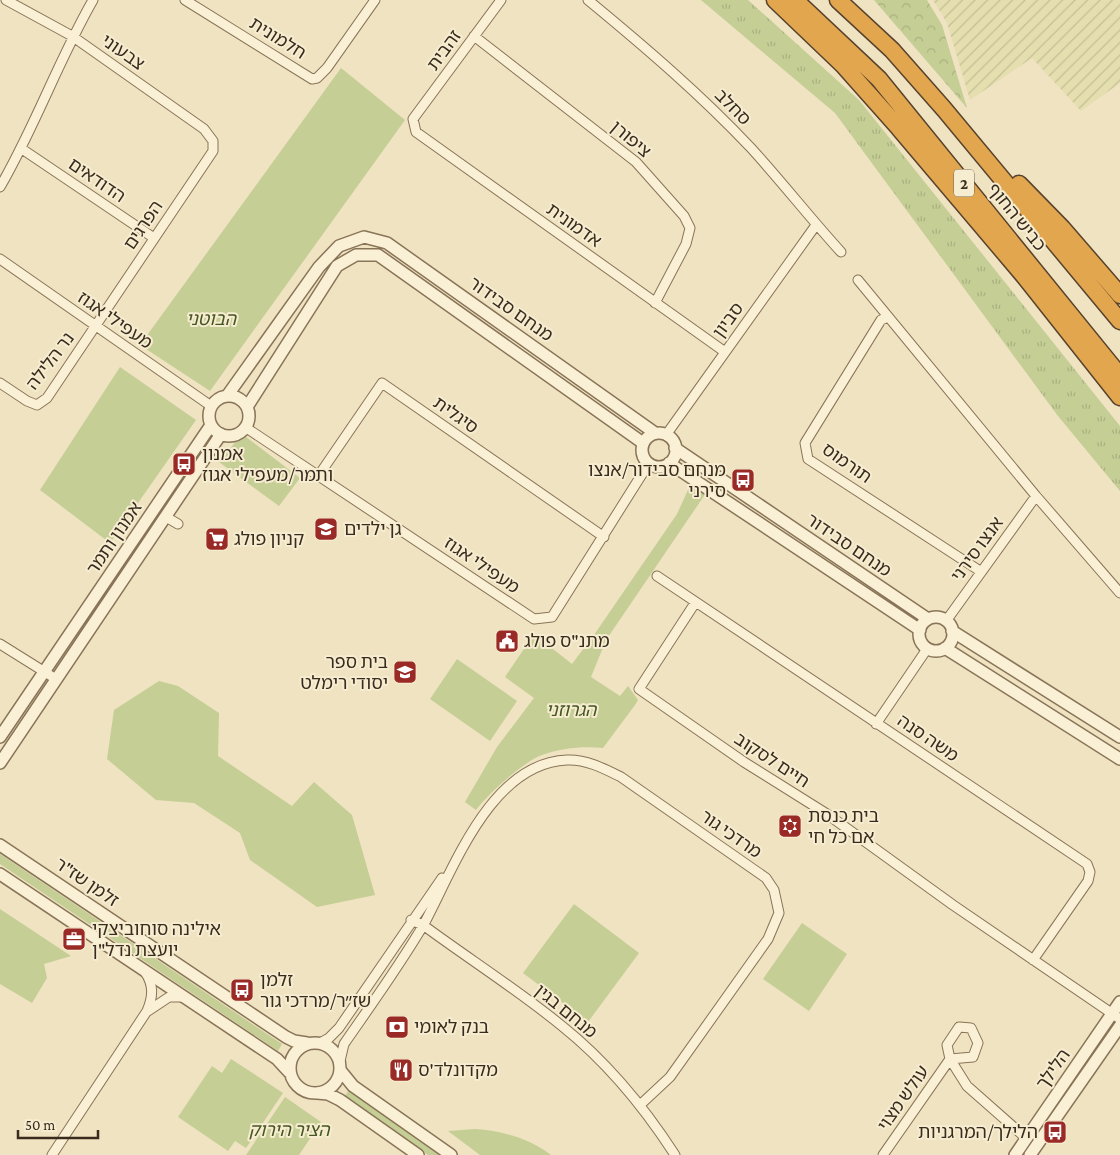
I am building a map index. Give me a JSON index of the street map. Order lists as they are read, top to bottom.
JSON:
{
  "streets": {
    "highway": ["2", "כביש החוף"],
    "street": [
      "חלמונית",
      "זהבית",
      "צבעוני",
      "סחלב",
      "ציפורן",
      "הדודאים",
      "הפרגים",
      "אדמונית",
      "מנחם סבידור",
      "מעפילי אגוז",
      "סביון",
      "נר הלילה",
      "סיגלית",
      "תורמוס",
      "אמנון ותמר",
      "אנצו סירני",
      "משה סנה",
      "חיים לסקוב",
      "מרדכי גור",
      "זלמן שז\"ר",
      "מנחם בגין",
      "הלילך",
      "עולש מצוי"
    ]
  },
  "crossings": [
    ["זהבית", "ציפורן"],
    ["זהבית", "אדמונית"],
    ["צבעוני", "הפרגים"],
    ["סחלב", "סביון"],
    ["ציפורן", "אדמונית"],
    ["הדודאים", "הפרגים"],
    ["הפרגים", "מעפילי אגוז"],
    ["הפרגים", "נר הלילה"],
    ["אדמונית", "סביון"],
    ["מנחם סבידור", "מעפילי אגוז"],
    ["מנחם סבידור", "סביון"],
    ["מנחם סבידור", "אמנון ותמר"],
    ["מנחם סבידור", "אנצו סירני"],
    ["מעפילי אגוז", "סביון"],
    ["מעפילי אגוז", "נר הלילה"],
    ["מעפילי אגוז", "סיגלית"],
    ["מעפילי אגוז", "אמנון ותמר"],
    ["תורמוס", "אנצו סירני"],
    ["משה סנה", "חיים לסקוב"],
    ["חיים לסקוב", "הלילך"],
    ["מרדכי גור", "זלמן שז\"ר"],
    ["מרדכי גור", "מנחם בגין"],
    ["הלילך", "עולש מצוי"]
  ],
  "parks": ["הבוטני", "הגרוזני", "הציר הירוק"],
  "places": {
    "bus stop": [
      "אמנון ותמר/מעפילי אגוז",
      "מנחם סבידור/אנצו סירני",
      "זלמן שז״ר/מרדכי גור",
      "הלילך/המרגניות"
    ],
    "school or university": ["גן ילדים", "בית ספר יסודי רימלט"],
    "supermarket": ["קניון פולג"],
    "public building": ["מתנ\"ס פולג"],
    "synagogue": ["בית כנסת אם כל חי"],
    "office": ["אילינה סוחוביצקי יועצת נדל\"ן"],
    "bank": ["בנק לאומי"],
    "restaurant": ["מקדונלד'ס"]
  },
  "scale_bar": "50 m"
}
